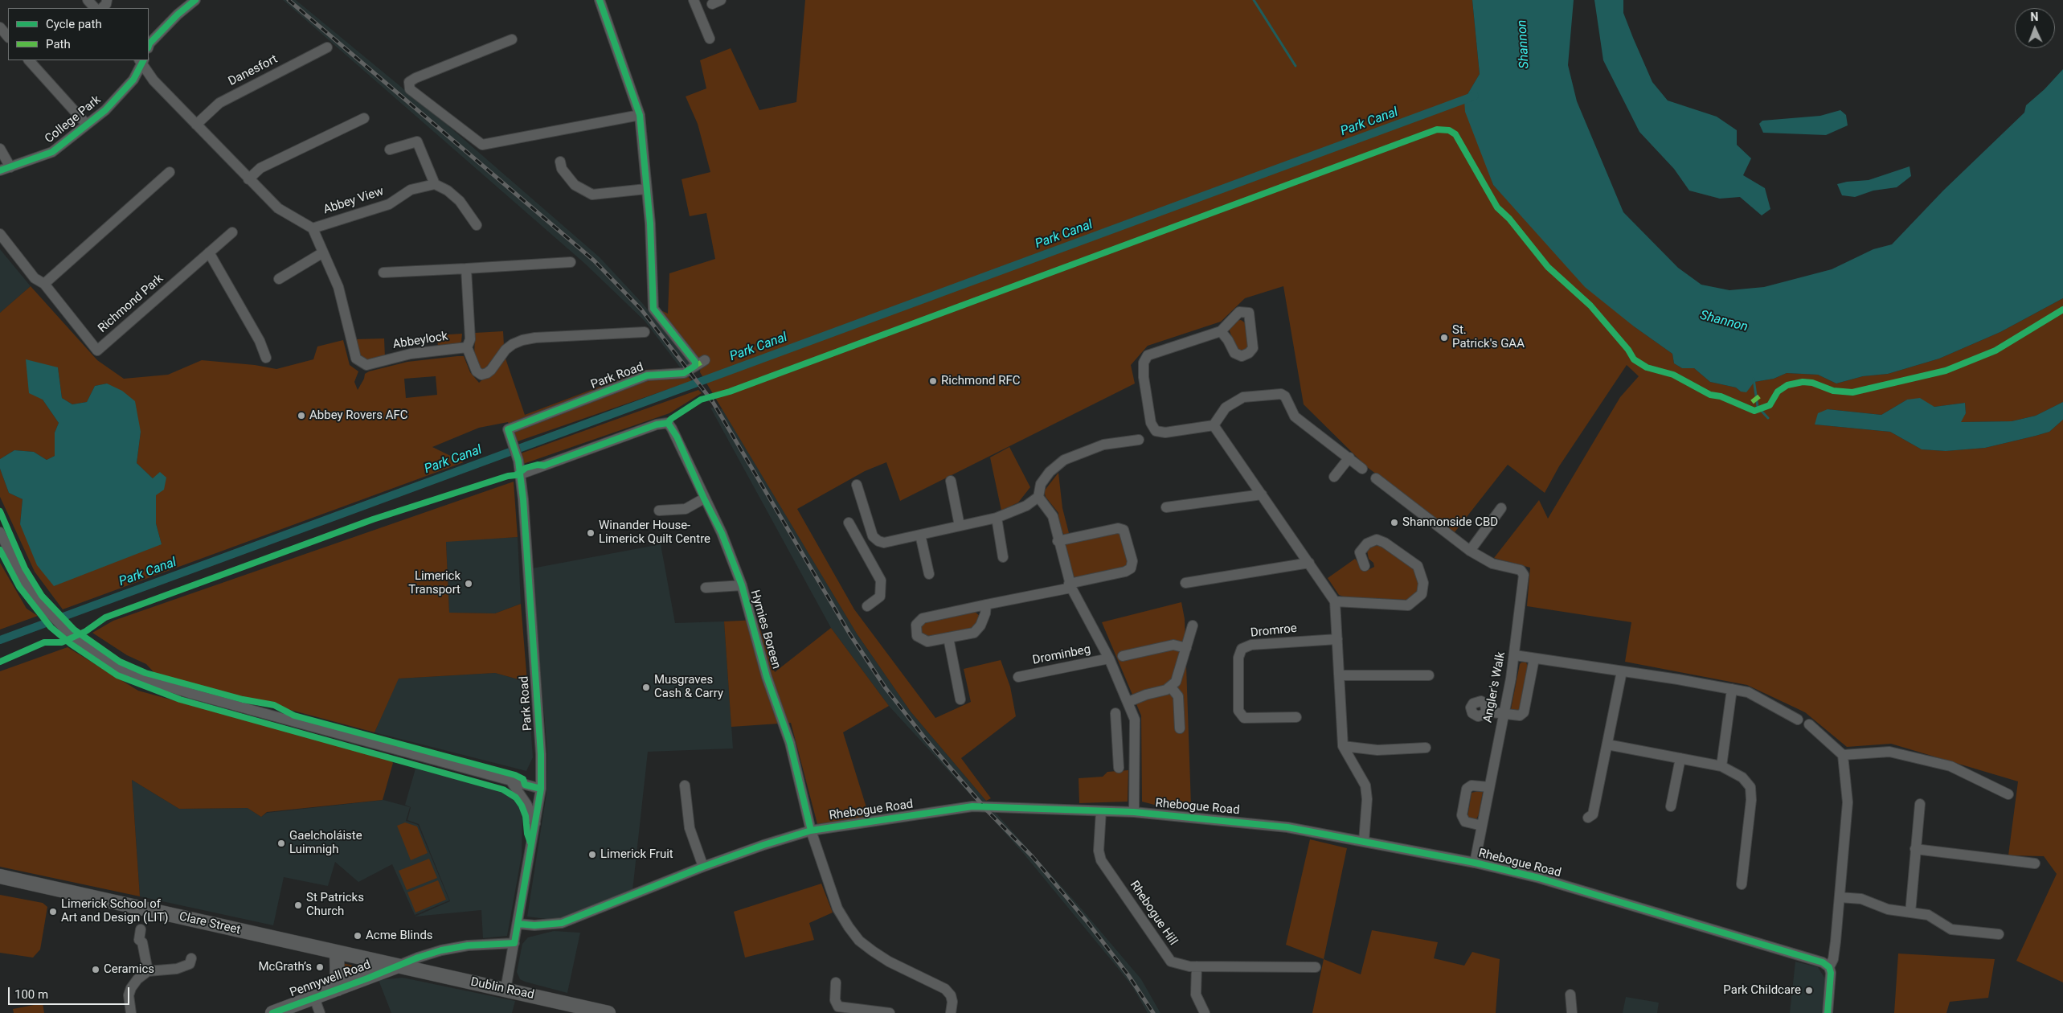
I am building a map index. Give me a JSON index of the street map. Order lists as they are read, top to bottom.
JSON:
{
  "streets": {
    "main road": ["Clare Street", "Pennywell Road", "Dublin Road"],
    "street": [
      "Danesfort",
      "College Park",
      "Abbey View",
      "Richmond Park",
      "Abbeylock",
      "Park Road",
      "Hymies Boreen",
      "Dromroe",
      "Drominbeg",
      "Angler's Walk",
      "Rhebogue Road",
      "Rhebogue Hill"
    ]
  },
  "crossings": [
    ["Abbey View", "Abbeylock"],
    ["Park Road", "Hymies Boreen"],
    ["Park Road", "Rhebogue Road"],
    ["Park Road", "Dublin Road"],
    ["Hymies Boreen", "Rhebogue Road"],
    ["Drominbeg", "Rhebogue Road"],
    ["Angler's Walk", "Rhebogue Road"],
    ["Rhebogue Road", "Rhebogue Hill"],
    ["Clare Street", "Pennywell Road"],
    ["Clare Street", "Dublin Road"],
    ["Pennywell Road", "Dublin Road"]
  ],
  "water": ["Shannon", "Park Canal"],
  "places": [
    "St. Patrick's GAA",
    "Richmond RFC",
    "Abbey Rovers AFC",
    "Shannonside CBD",
    "Winander House- Limerick Quilt Centre",
    "Limerick Transport",
    "Musgraves Cash & Carry",
    "Gaelcholáiste Luimnigh",
    "Limerick Fruit",
    "St Patricks Church",
    "Limerick School of Art and Design (LIT)",
    "Acme Blinds",
    "McGrath’s",
    "Ceramics",
    "Park Childcare"
  ],
  "legend": ["Cycle path", "Path"],
  "scale_bar": "100 m",
  "north": "top"
}
